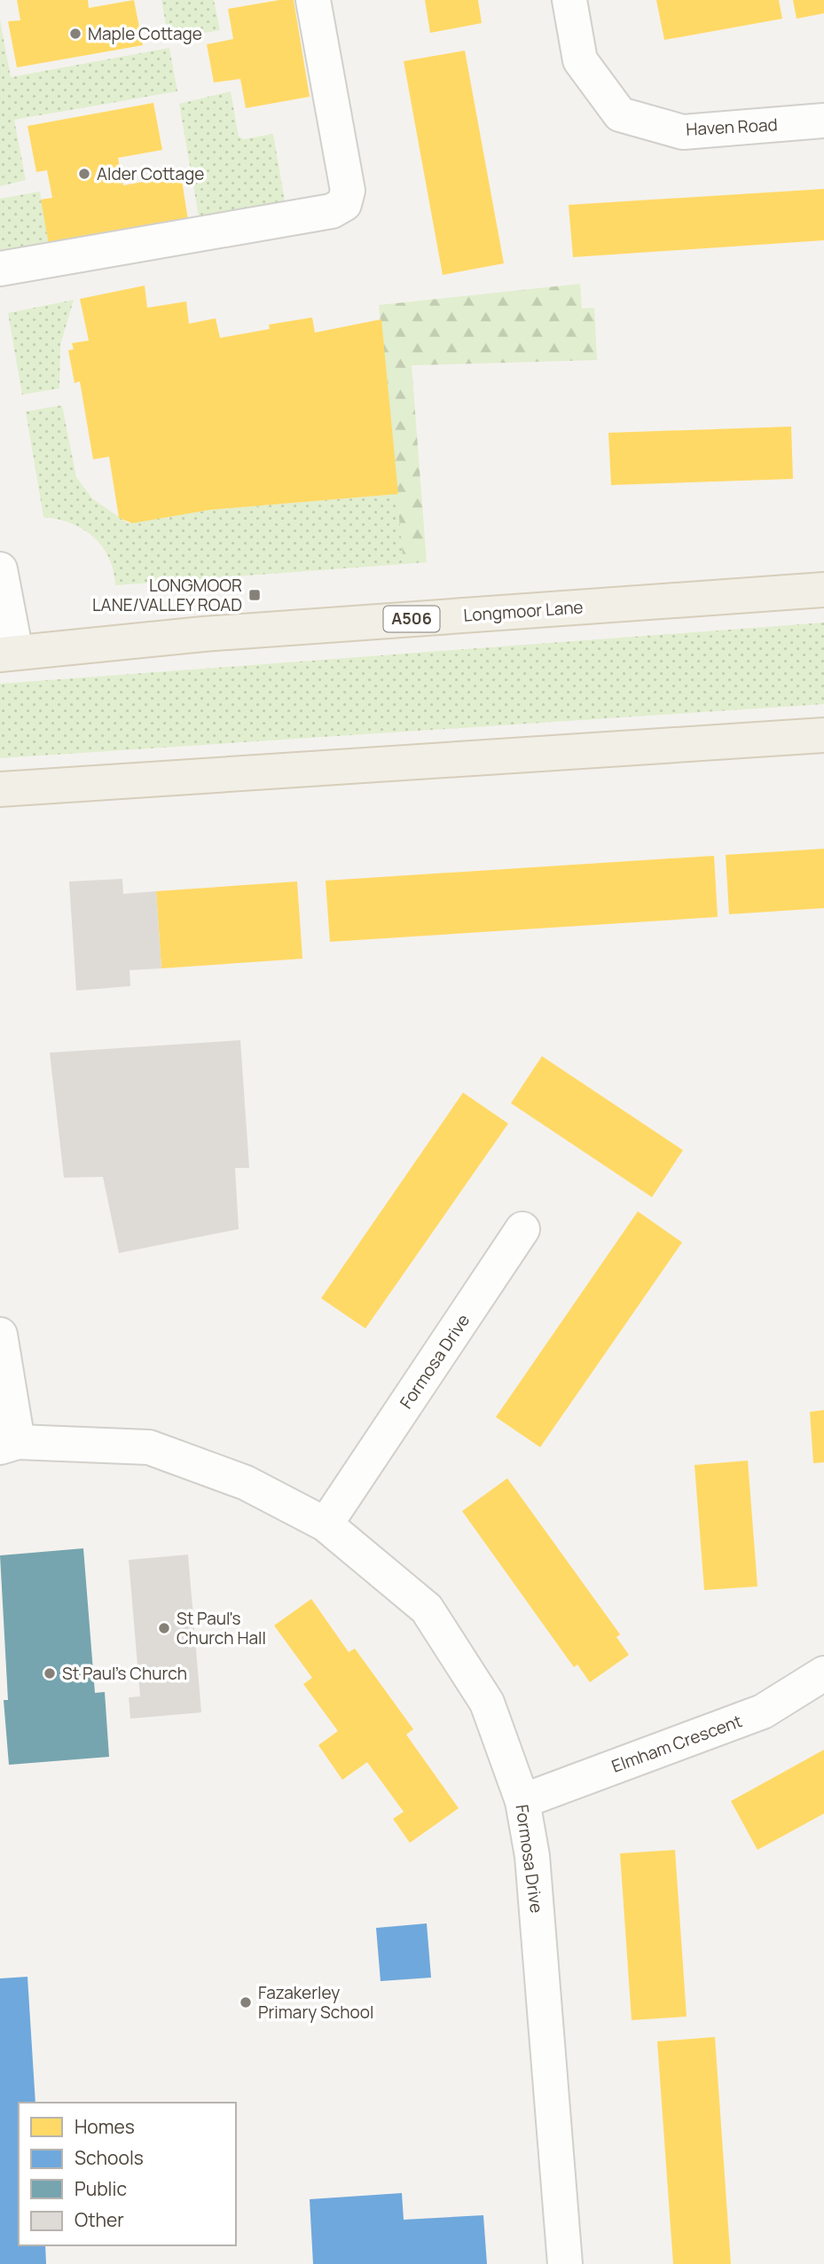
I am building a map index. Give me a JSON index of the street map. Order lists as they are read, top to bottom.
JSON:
{
  "streets": {
    "main road": ["Longmoor Lane", "A506"],
    "street": ["Haven Road", "Formosa Drive", "Elmham Crescent"]
  },
  "crossings": [
    ["Formosa Drive", "Elmham Crescent"]
  ],
  "places": {
    "other": [
      "Maple Cottage",
      "Alder Cottage",
      "St Paul's Church Hall",
      "St Paul's Church",
      "Fazakerley Primary School"
    ],
    "transit": ["LONGMOOR LANE/VALLEY ROAD"]
  },
  "legend": [
    "Homes",
    "Schools",
    "Public",
    "Other"
  ]
}
